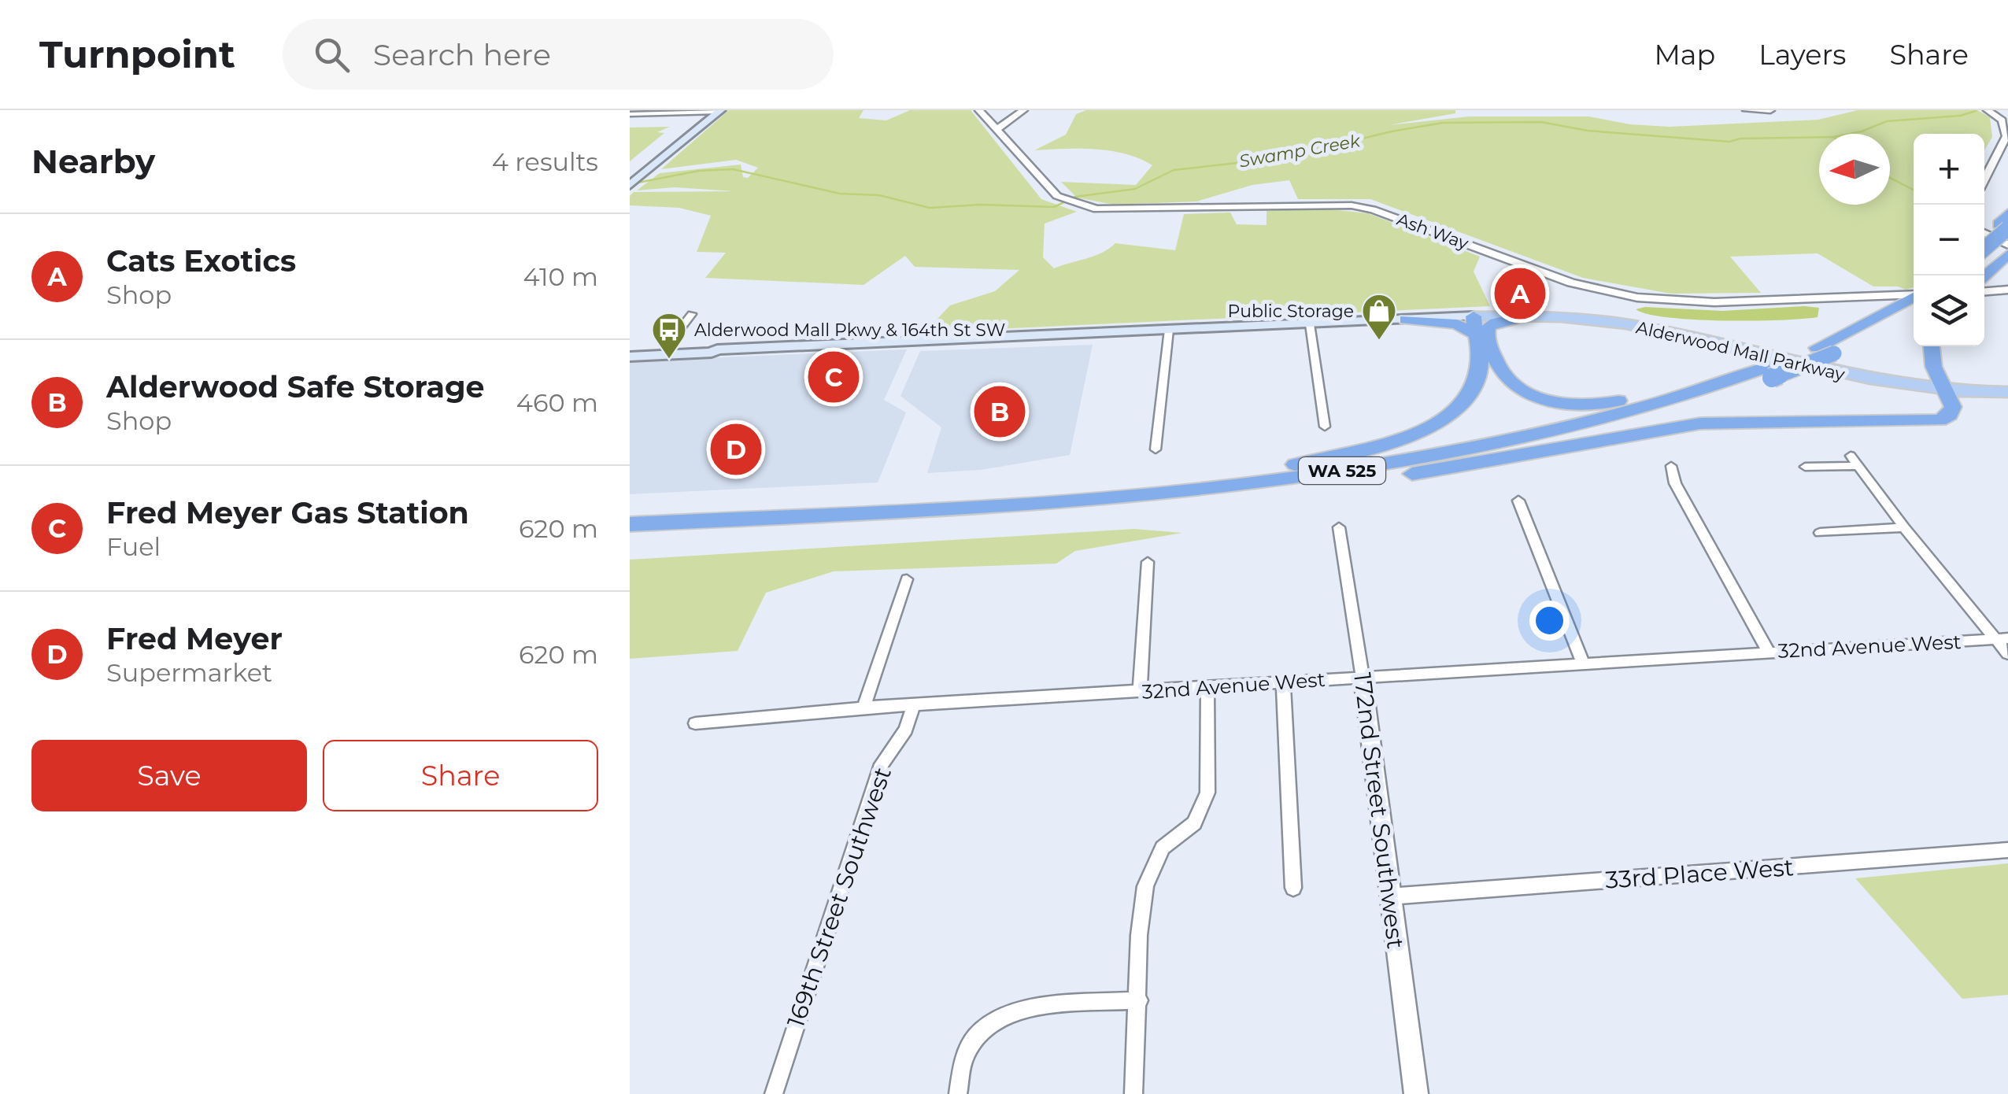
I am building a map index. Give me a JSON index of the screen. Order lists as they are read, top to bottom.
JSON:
{
  "streets": {
    "highway": ["WA 525"],
    "main road": ["Alderwood Mall Parkway"],
    "street": [
      "Ash Way",
      "32nd Avenue West",
      "172nd Street Southwest",
      "33rd Place West",
      "169th Street Southwest"
    ]
  },
  "crossings": [
    ["32nd Avenue West", "172nd Street Southwest"],
    ["32nd Avenue West", "169th Street Southwest"],
    ["172nd Street Southwest", "33rd Place West"]
  ],
  "water": ["Swamp Creek"],
  "places": {
    "shop": ["Public Storage"],
    "bus stop": ["Alderwood Mall Pkwy & 164th St SW"]
  },
  "north": "left",
  "page": {
    "header": "Turnpoint",
    "search": "Search here",
    "nav": ["Map", "Layers", "Share"],
    "heading": ["Nearby", "4 results"],
    "map_buttons": ["+", "−"],
    "list": [
      {
        "mark": "A",
        "name": "Cats Exotics",
        "note": "Shop",
        "value": "410 m"
      },
      {
        "mark": "B",
        "name": "Alderwood Safe Storage",
        "note": "Shop",
        "value": "460 m"
      },
      {
        "mark": "C",
        "name": "Fred Meyer Gas Station",
        "note": "Fuel",
        "value": "620 m"
      },
      {
        "mark": "D",
        "name": "Fred Meyer",
        "note": "Supermarket",
        "value": "620 m"
      }
    ],
    "pins": [
      "A",
      "C",
      "B",
      "D"
    ],
    "buttons": ["Save", "Share"]
  }
}
